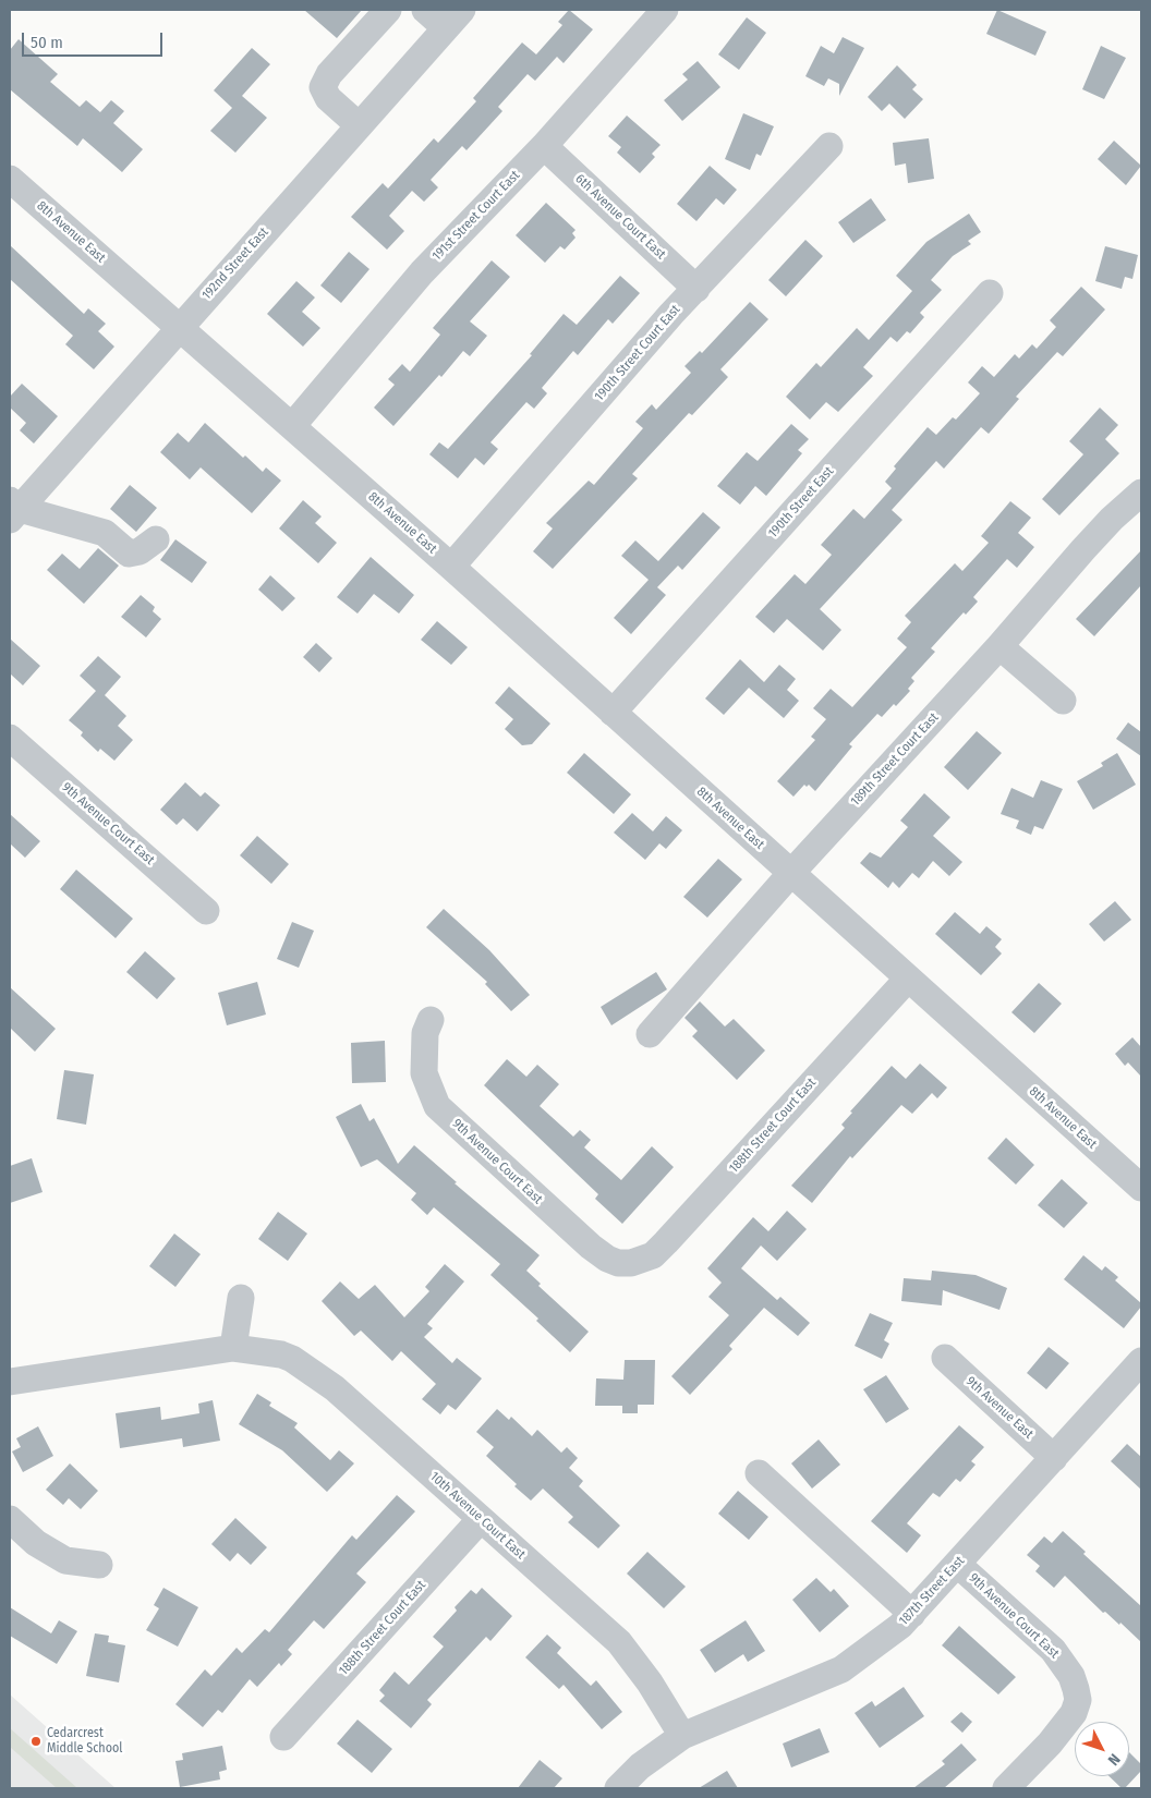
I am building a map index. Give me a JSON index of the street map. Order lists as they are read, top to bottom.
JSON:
{
  "streets": {
    "street": [
      "191st Street Court East",
      "6th Avenue Court East",
      "8th Avenue East",
      "192nd Street East",
      "190th Street Court East",
      "190th Street East",
      "189th Street Court East",
      "9th Avenue Court East",
      "188th Street Court East",
      "9th Avenue East",
      "10th Avenue Court East",
      "187th Street East"
    ]
  },
  "crossings": [
    ["191st Street Court East", "6th Avenue Court East"],
    ["191st Street Court East", "8th Avenue East"],
    ["6th Avenue Court East", "190th Street Court East"],
    ["8th Avenue East", "192nd Street East"],
    ["8th Avenue East", "190th Street Court East"],
    ["8th Avenue East", "190th Street East"],
    ["8th Avenue East", "189th Street Court East"],
    ["8th Avenue East", "188th Street Court East"],
    ["9th Avenue Court East", "188th Street Court East"],
    ["9th Avenue Court East", "187th Street East"],
    ["188th Street Court East", "10th Avenue Court East"],
    ["9th Avenue East", "187th Street East"],
    ["10th Avenue Court East", "187th Street East"]
  ],
  "places": ["Cedarcrest Middle School"],
  "scale_bar": "50 m",
  "north": "bottom right"
}
